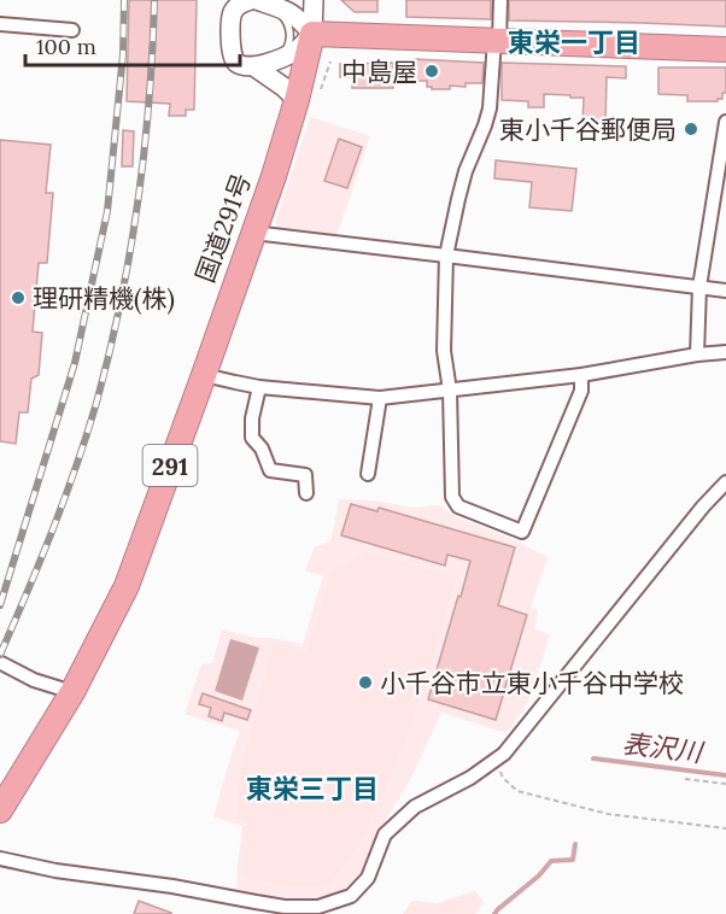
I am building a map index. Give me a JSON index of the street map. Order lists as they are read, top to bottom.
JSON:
{
  "streets": {
    "highway": ["国道291号", "291"]
  },
  "districts": ["東栄一丁目", "東栄三丁目"],
  "water": ["表沢川"],
  "places": [
    "中島屋",
    "東小千谷郵便局",
    "理研精機(株)",
    "小千谷市立東小千谷中学校"
  ],
  "scale_bar": "100 m"
}
